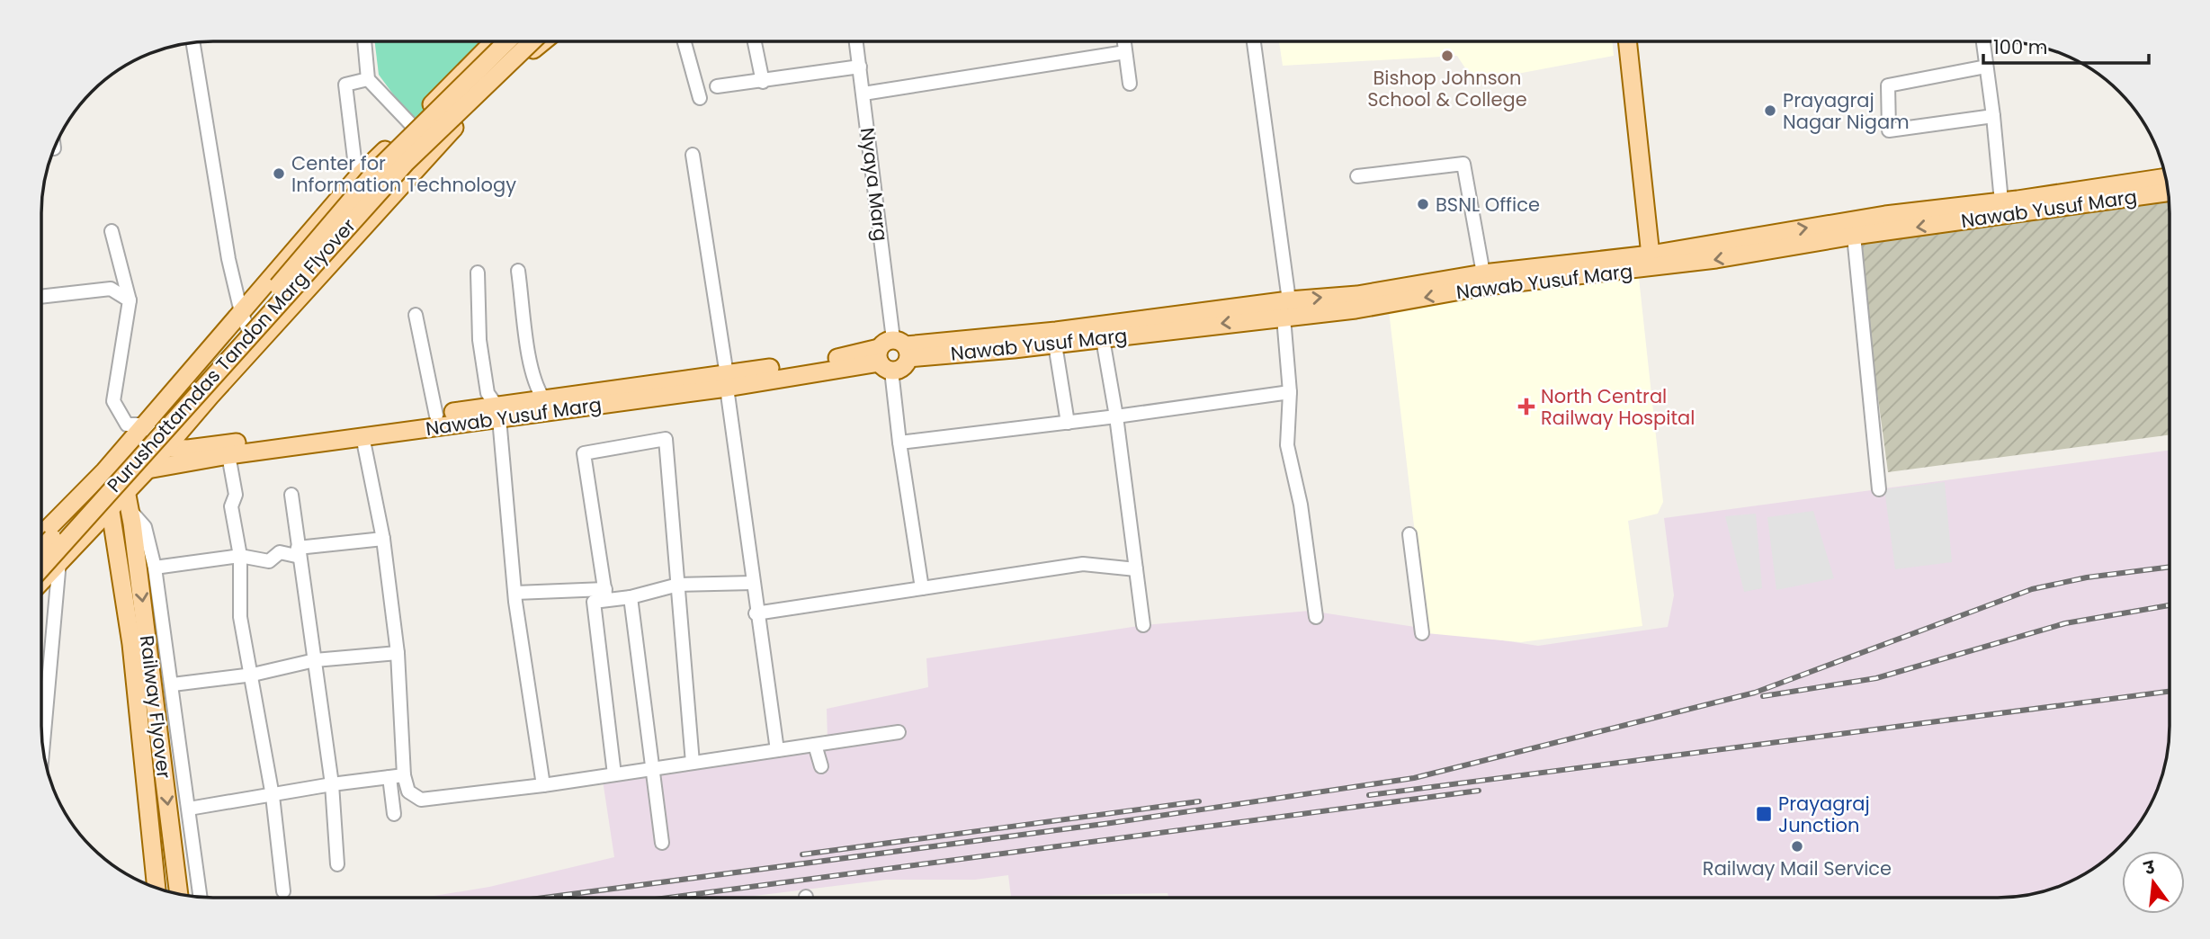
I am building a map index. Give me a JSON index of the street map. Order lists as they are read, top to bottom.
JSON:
{
  "streets": {
    "main road": ["Nawab Yusuf Marg", "Purushottamdas Tandon Marg Flyover", "Railway Flyover"],
    "street": ["Nyaya Marg"]
  },
  "crossings": [
    ["Nyaya Marg", "Nawab Yusuf Marg"]
  ],
  "places": {
    "other": [
      "Bishop Johnson School & College",
      "Prayagraj Nagar Nigam",
      "Center for Information Technology",
      "BSNL Office",
      "Railway Mail Service"
    ],
    "health": ["North Central Railway Hospital"],
    "transit": ["Prayagraj Junction"]
  },
  "scale_bar": "100 m",
  "north": "top"
}
